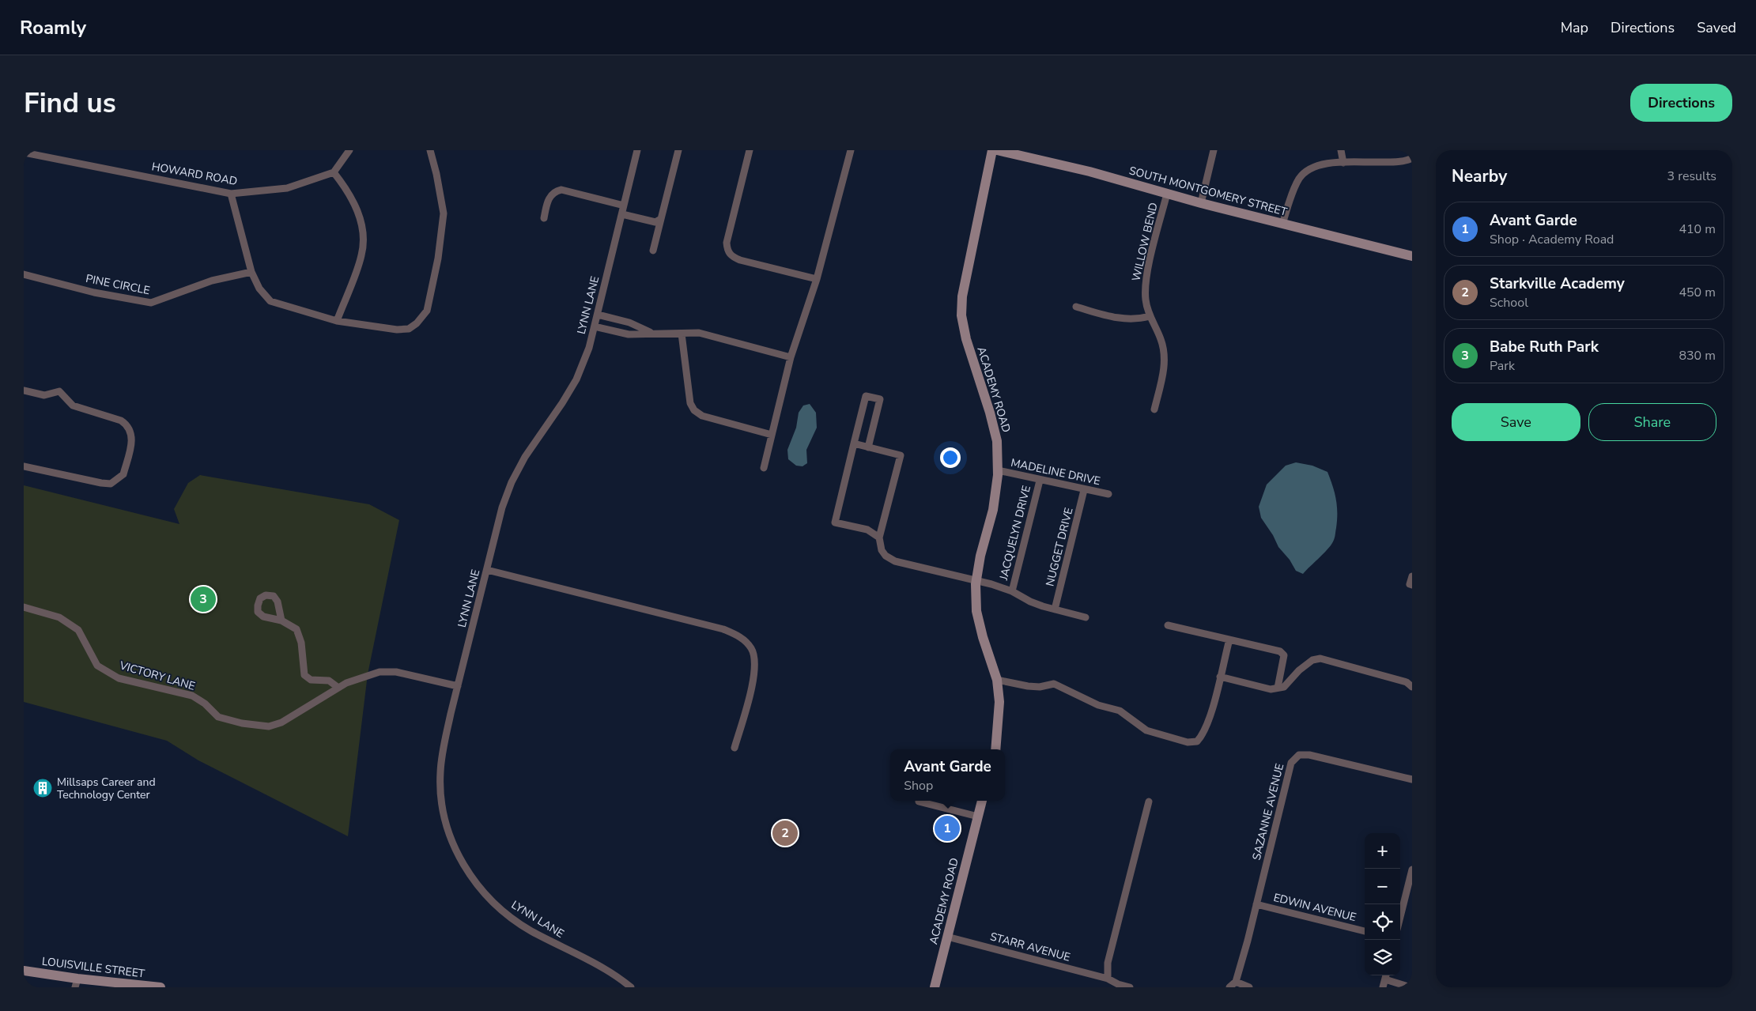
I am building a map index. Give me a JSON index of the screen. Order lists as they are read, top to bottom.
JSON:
{
  "streets": {
    "street": [
      "HOWARD ROAD",
      "SOUTH MONTGOMERY STREET",
      "WILLOW BEND",
      "PINE CIRCLE",
      "LYNN LANE",
      "ACADEMY ROAD",
      "MADELINE DRIVE",
      "JACQUELYN DRIVE",
      "NUGGET DRIVE",
      "VICTORY LANE",
      "SAZANNE AVENUE",
      "EDWIN AVENUE",
      "STARR AVENUE",
      "LOUISVILLE STREET"
    ]
  },
  "crossings": [
    ["SOUTH MONTGOMERY STREET", "WILLOW BEND"],
    ["LYNN LANE", "VICTORY LANE"],
    ["ACADEMY ROAD", "MADELINE DRIVE"],
    ["ACADEMY ROAD", "STARR AVENUE"],
    ["MADELINE DRIVE", "JACQUELYN DRIVE"],
    ["MADELINE DRIVE", "NUGGET DRIVE"],
    ["SAZANNE AVENUE", "EDWIN AVENUE"]
  ],
  "places": {
    "building": ["Millsaps Career and Technology Center"]
  },
  "page": {
    "header": "Roamly",
    "nav": ["Map", "Directions", "Saved"],
    "buttons": [
      "Directions",
      ["Save", "Share"]
    ],
    "title": "Find us",
    "heading": ["Nearby", "3 results"],
    "list": [
      {
        "mark": "1",
        "name": "Avant Garde",
        "note": "Shop · Academy Road",
        "value": "410 m"
      },
      {
        "mark": "2",
        "name": "Starkville Academy",
        "note": "School",
        "value": "450 m"
      },
      {
        "mark": "3",
        "name": "Babe Ruth Park",
        "note": "Park",
        "value": "830 m"
      }
    ],
    "pins": ["3", "1", "2"],
    "popup": ["Avant Garde", "Shop"],
    "map_buttons": ["+", "−"]
  }
}
